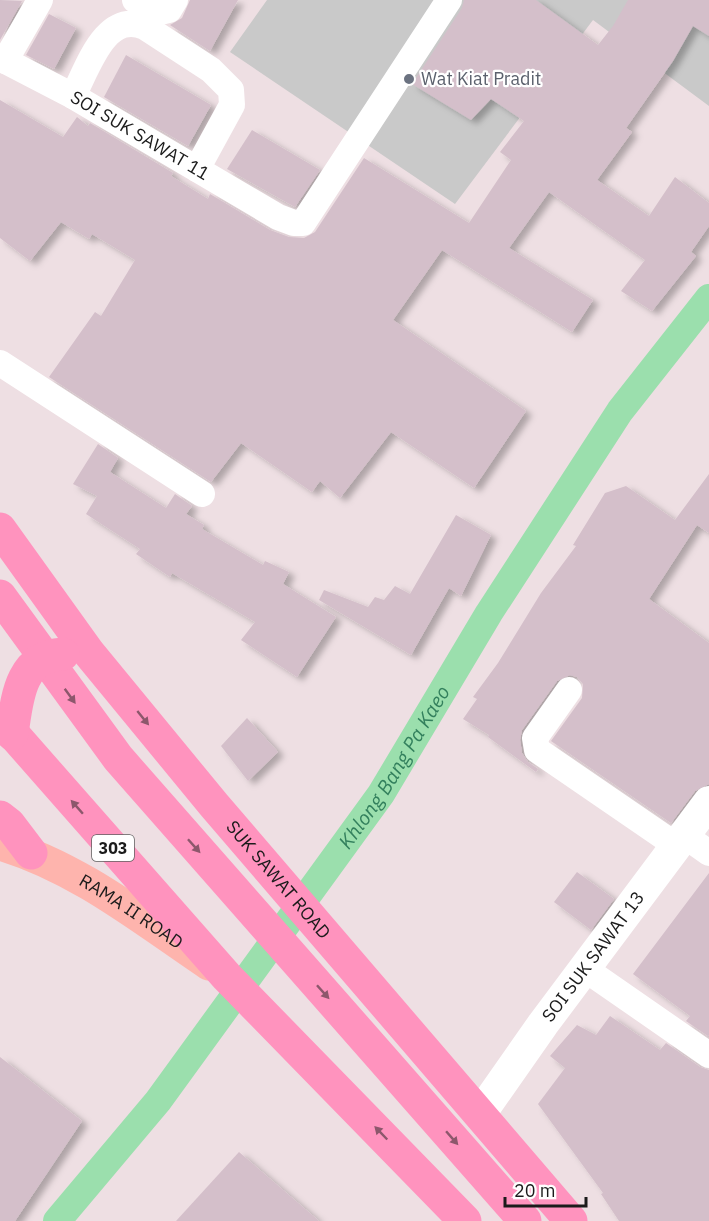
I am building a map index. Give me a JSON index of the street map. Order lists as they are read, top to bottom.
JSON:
{
  "streets": {
    "main road": ["303", "SUK SAWAT ROAD", "RAMA II ROAD"],
    "street": ["SOI SUK SAWAT 11", "SOI SUK SAWAT 13"]
  },
  "crossings": [
    ["303", "RAMA II ROAD"],
    ["SUK SAWAT ROAD", "SOI SUK SAWAT 13"]
  ],
  "water": ["Khlong Bang Pa Kaeo"],
  "places": ["Wat Kiat Pradit"],
  "scale_bar": "20 m"
}
